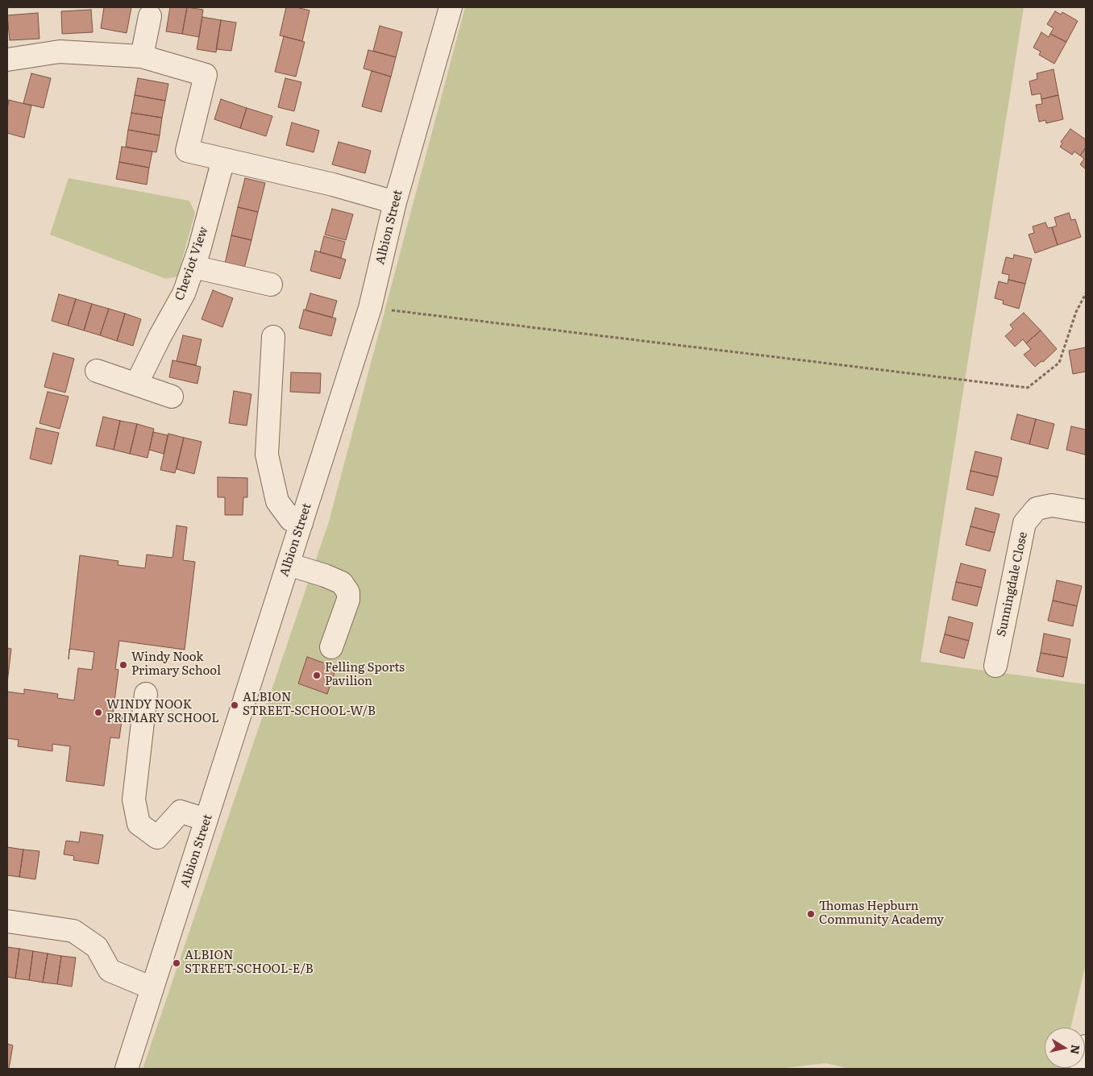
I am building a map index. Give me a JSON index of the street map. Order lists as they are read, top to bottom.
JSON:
{
  "streets": {
    "street": ["Albion Street", "Cheviot View", "Sunningdale Close"]
  },
  "places": [
    "Windy Nook Primary School",
    "Felling Sports Pavilion",
    "ALBION STREET-SCHOOL-W/B",
    "WINDY NOOK PRIMARY SCHOOL",
    "Thomas Hepburn Community Academy",
    "ALBION STREET-SCHOOL-E/B"
  ],
  "north": "right"
}
